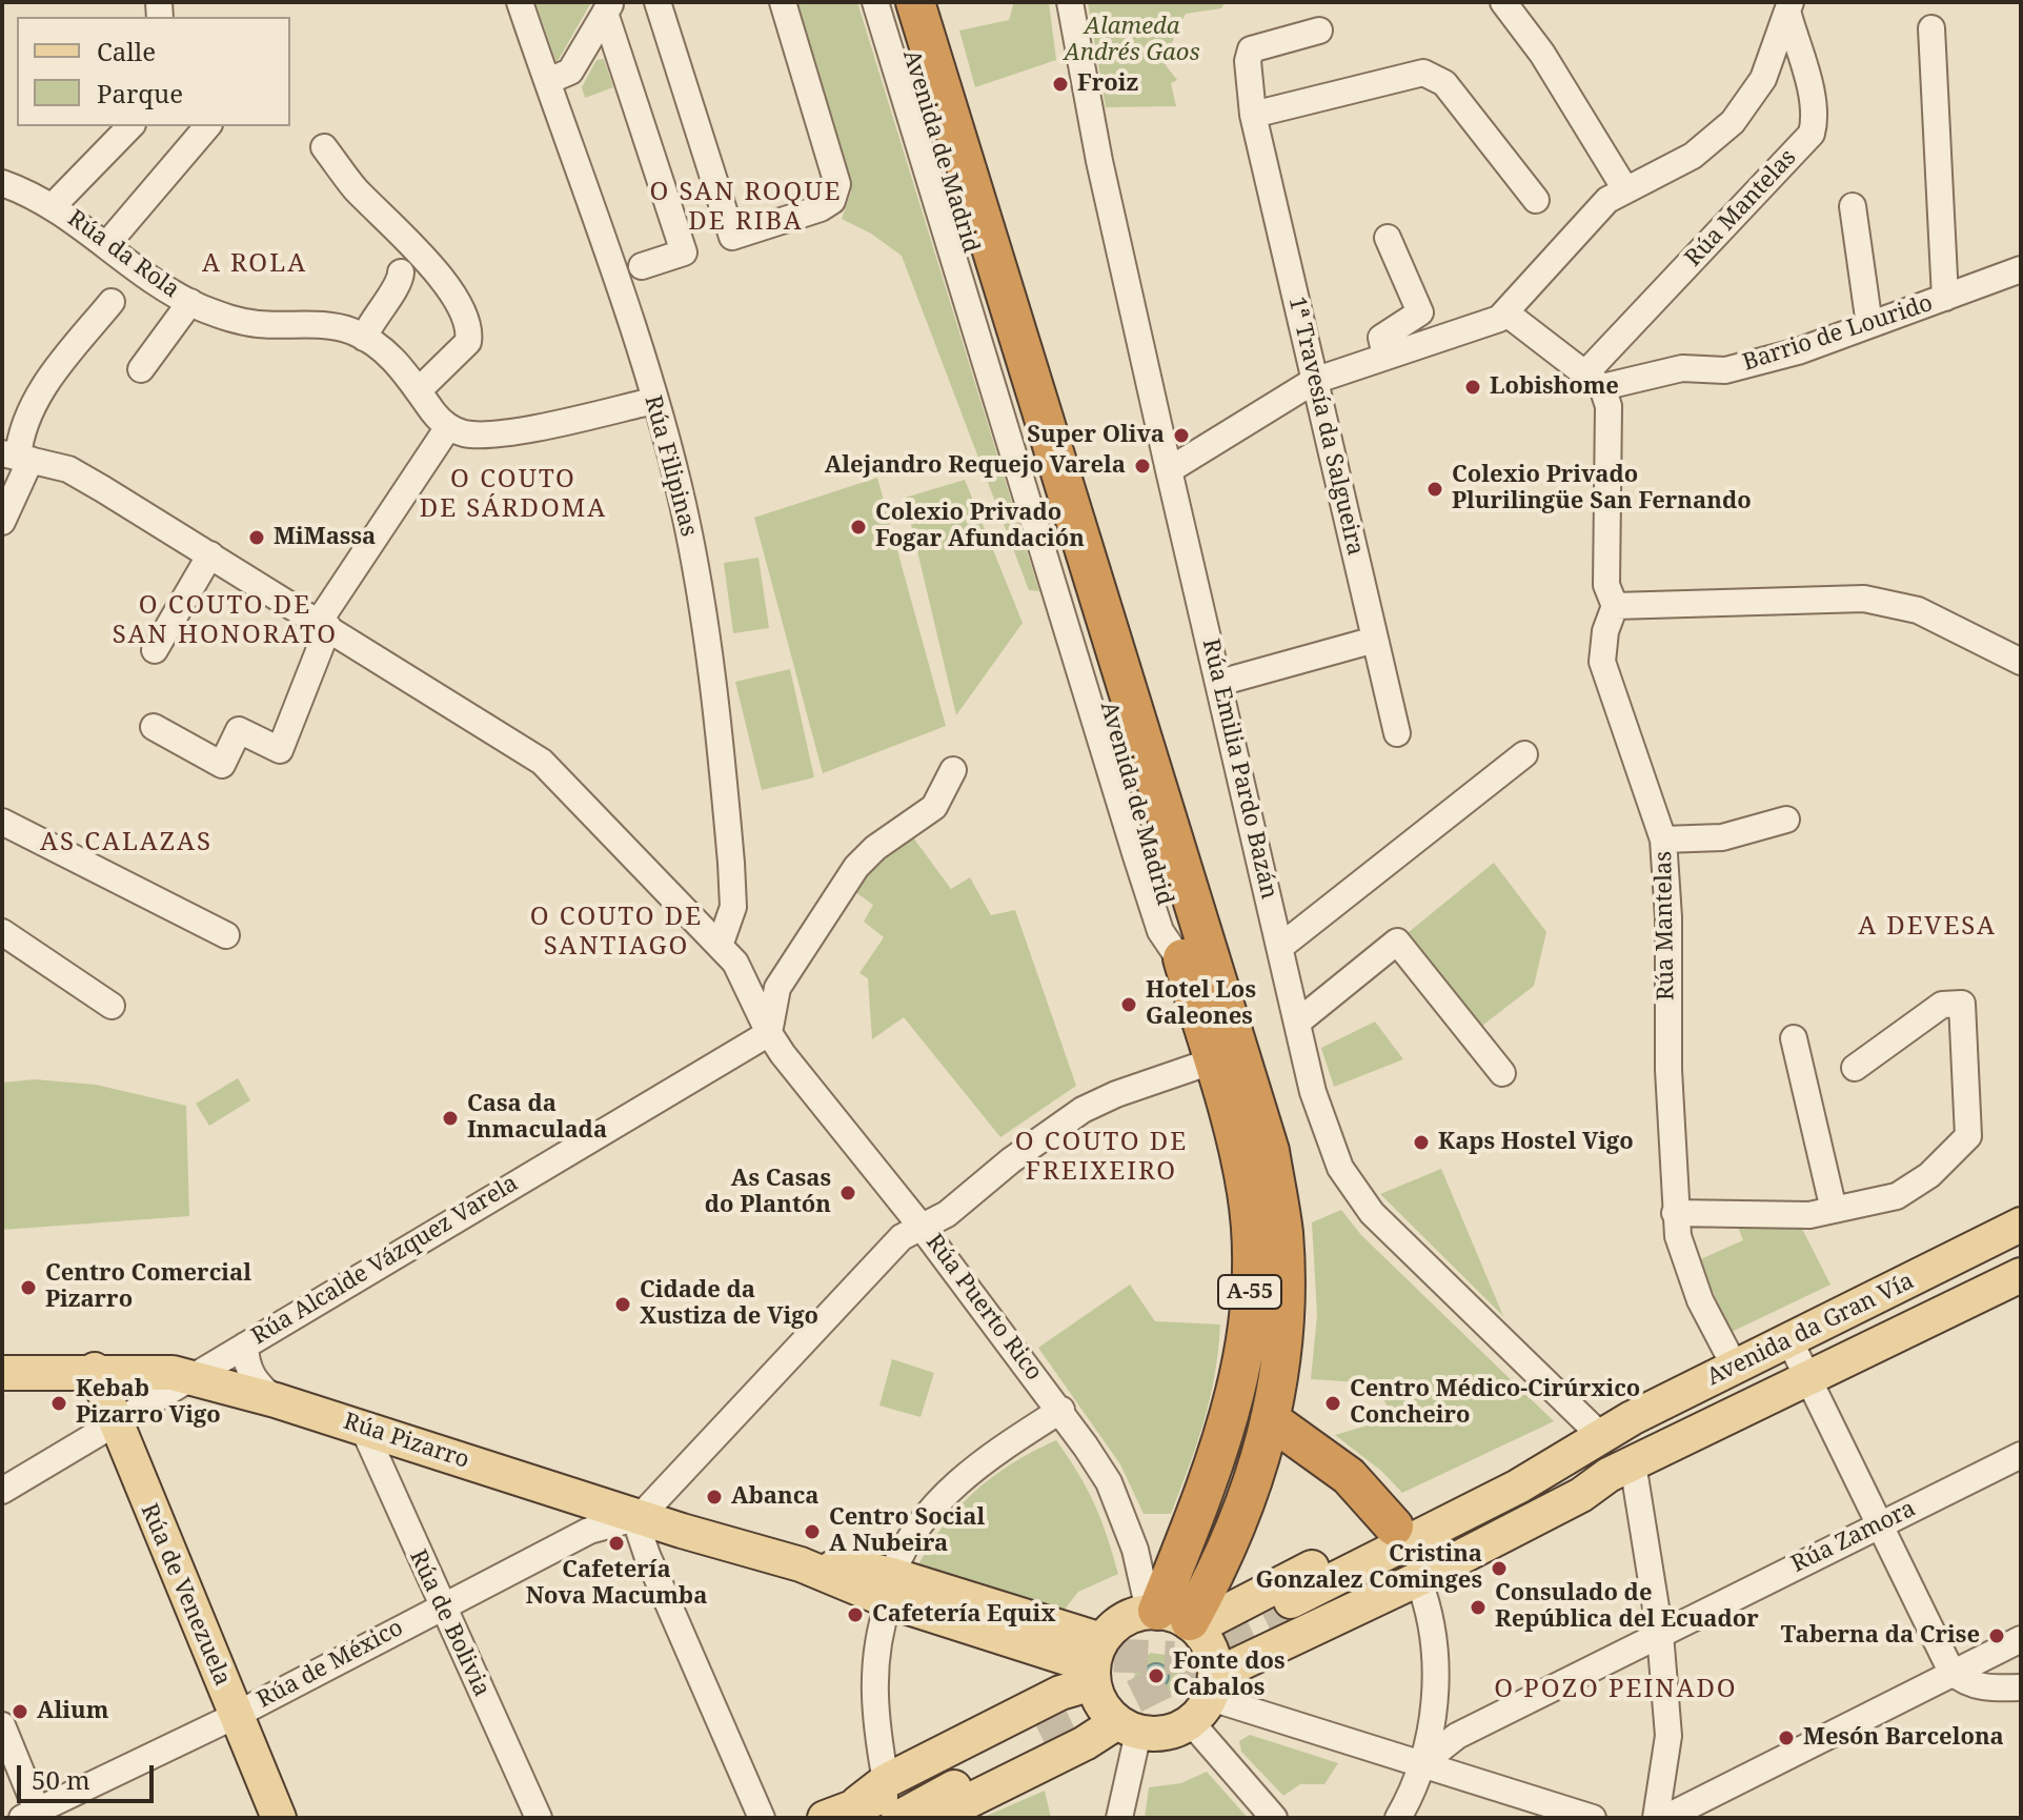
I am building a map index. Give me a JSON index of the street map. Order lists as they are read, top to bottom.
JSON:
{
  "streets": {
    "highway": ["Avenida de Madrid", "A-55"],
    "main road": ["Avenida da Gran Vía", "Rúa Pizarro", "Rúa de Venezuela"],
    "street": [
      "Rúa Mantelas",
      "Rúa da Rola",
      "Barrio de Lourido",
      "1ª Travesía da Salgueira",
      "Rúa Filipinas",
      "Rúa Emilia Pardo Bazán",
      "Rúa Alcalde Vázquez Varela",
      "Rúa Puerto Rico",
      "Rúa Zamora",
      "Rúa de Bolivia",
      "Rúa de México"
    ]
  },
  "crossings": [
    ["Avenida de Madrid", "Rúa Puerto Rico"],
    ["Avenida de Madrid", "Avenida da Gran Vía"],
    ["Avenida de Madrid", "Rúa Pizarro"],
    ["Rúa Mantelas", "Barrio de Lourido"],
    ["Rúa Mantelas", "Avenida da Gran Vía"],
    ["Rúa Filipinas", "Rúa Puerto Rico"],
    ["Rúa Emilia Pardo Bazán", "Avenida da Gran Vía"],
    ["Rúa Alcalde Vázquez Varela", "Rúa Puerto Rico"],
    ["Rúa Alcalde Vázquez Varela", "Rúa Pizarro"],
    ["Rúa Alcalde Vázquez Varela", "Rúa de Venezuela"],
    ["Rúa Puerto Rico", "Avenida da Gran Vía"],
    ["Rúa Puerto Rico", "Rúa Pizarro"],
    ["Avenida da Gran Vía", "Rúa Pizarro"],
    ["Rúa Pizarro", "Rúa de Venezuela"],
    ["Rúa Pizarro", "Rúa de Bolivia"],
    ["Rúa Pizarro", "Rúa de México"],
    ["Rúa de Venezuela", "Rúa de México"],
    ["Rúa de Bolivia", "Rúa de México"]
  ],
  "districts": [
    "O SAN ROQUE DE RIBA",
    "A ROLA",
    "O COUTO DE SÁRDOMA",
    "O COUTO DE SAN HONORATO",
    "AS CALAZAS",
    "O COUTO DE SANTIAGO",
    "A DEVESA",
    "O COUTO DE FREIXEIRO",
    "O POZO PEINADO"
  ],
  "parks": ["Alameda Andrés Gaos"],
  "places": [
    "Froiz",
    "Lobishome",
    "Super Oliva",
    "Alejandro Requejo Varela",
    "Colexio Privado Plurilingüe San Fernando",
    "Colexio Privado Fogar Afundación",
    "MiMassa",
    "Hotel Los Galeones",
    "Casa da Inmaculada",
    "Kaps Hostel Vigo",
    "As Casas do Plantón",
    "Centro Comercial Pizarro",
    "Cidade da Xustiza de Vigo",
    "Kebab Pizarro Vigo",
    "Centro Médico-Cirúrxico Concheiro",
    "Abanca",
    "Centro Social A Nubeira",
    "Cafetería Nova Macumba",
    "Cristina Gonzalez Cominges",
    "Consulado de República del Ecuador",
    "Cafetería Equix",
    "Taberna da Crise",
    "Fonte dos Cabalos",
    "Alium",
    "Mesón Barcelona"
  ],
  "legend": ["Calle", "Parque"],
  "scale_bar": "50 m"
}
